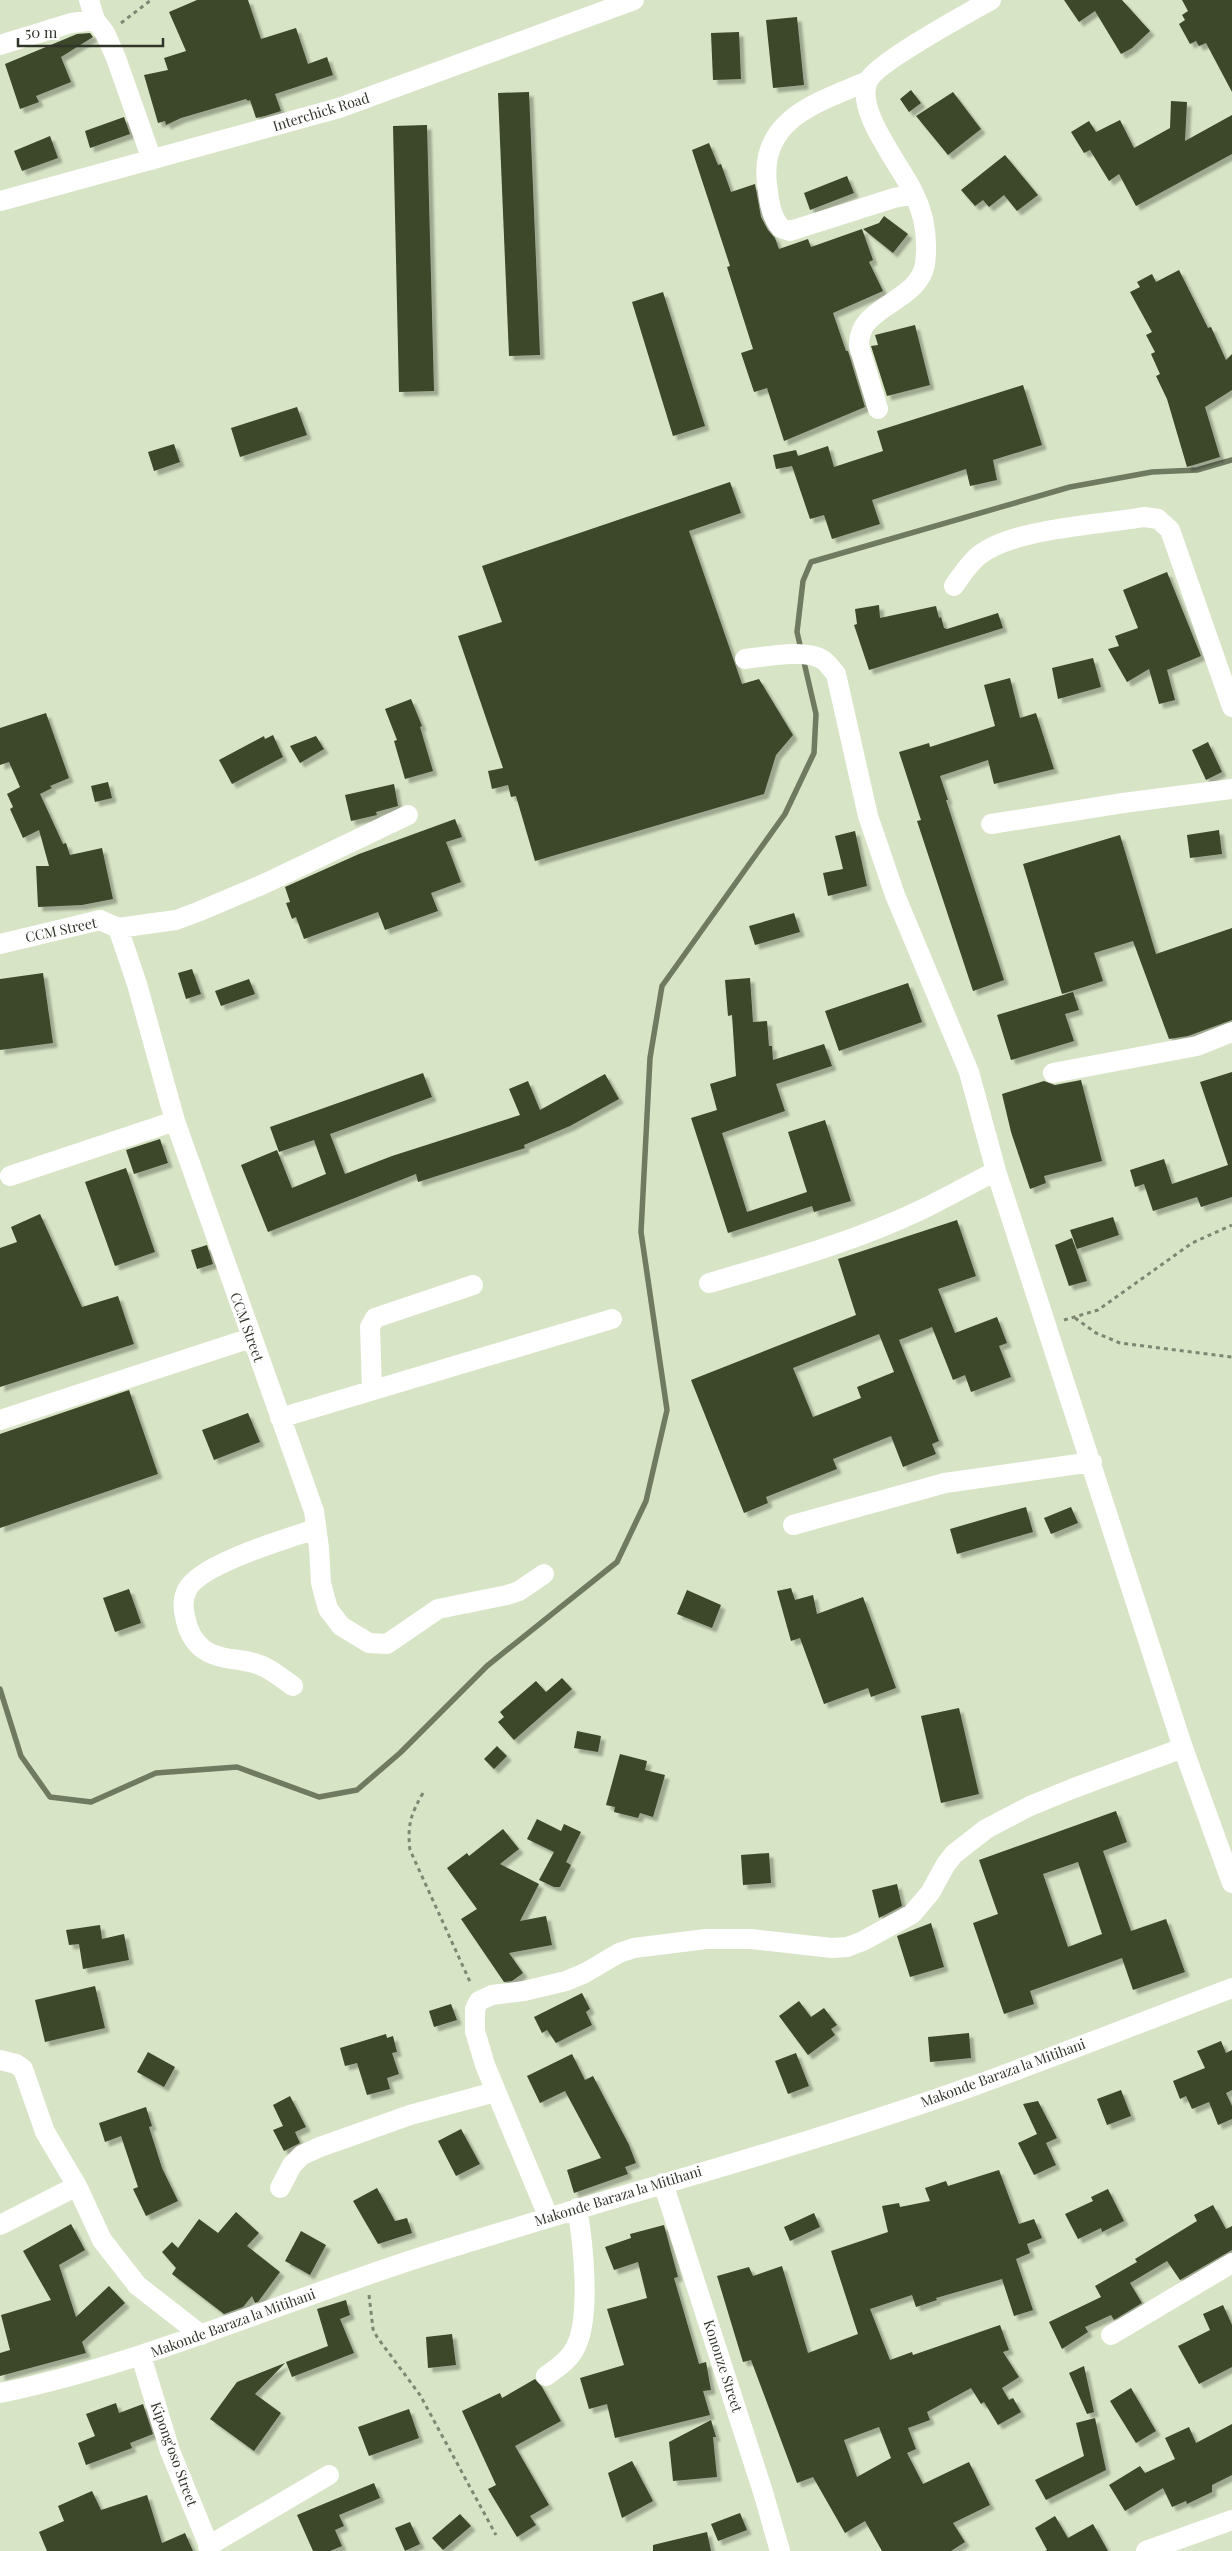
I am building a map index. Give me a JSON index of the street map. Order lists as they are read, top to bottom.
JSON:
{
  "streets": {
    "street": [
      "Interchick Road",
      "CCM Street",
      "Makonde Baraza la Mitihani",
      "Kononze Street",
      "Kipong'oso Street"
    ]
  },
  "crossings": [
    ["Makonde Baraza la Mitihani", "Kononze Street"],
    ["Makonde Baraza la Mitihani", "Kipong'oso Street"]
  ],
  "scale_bar": "50 m"
}
